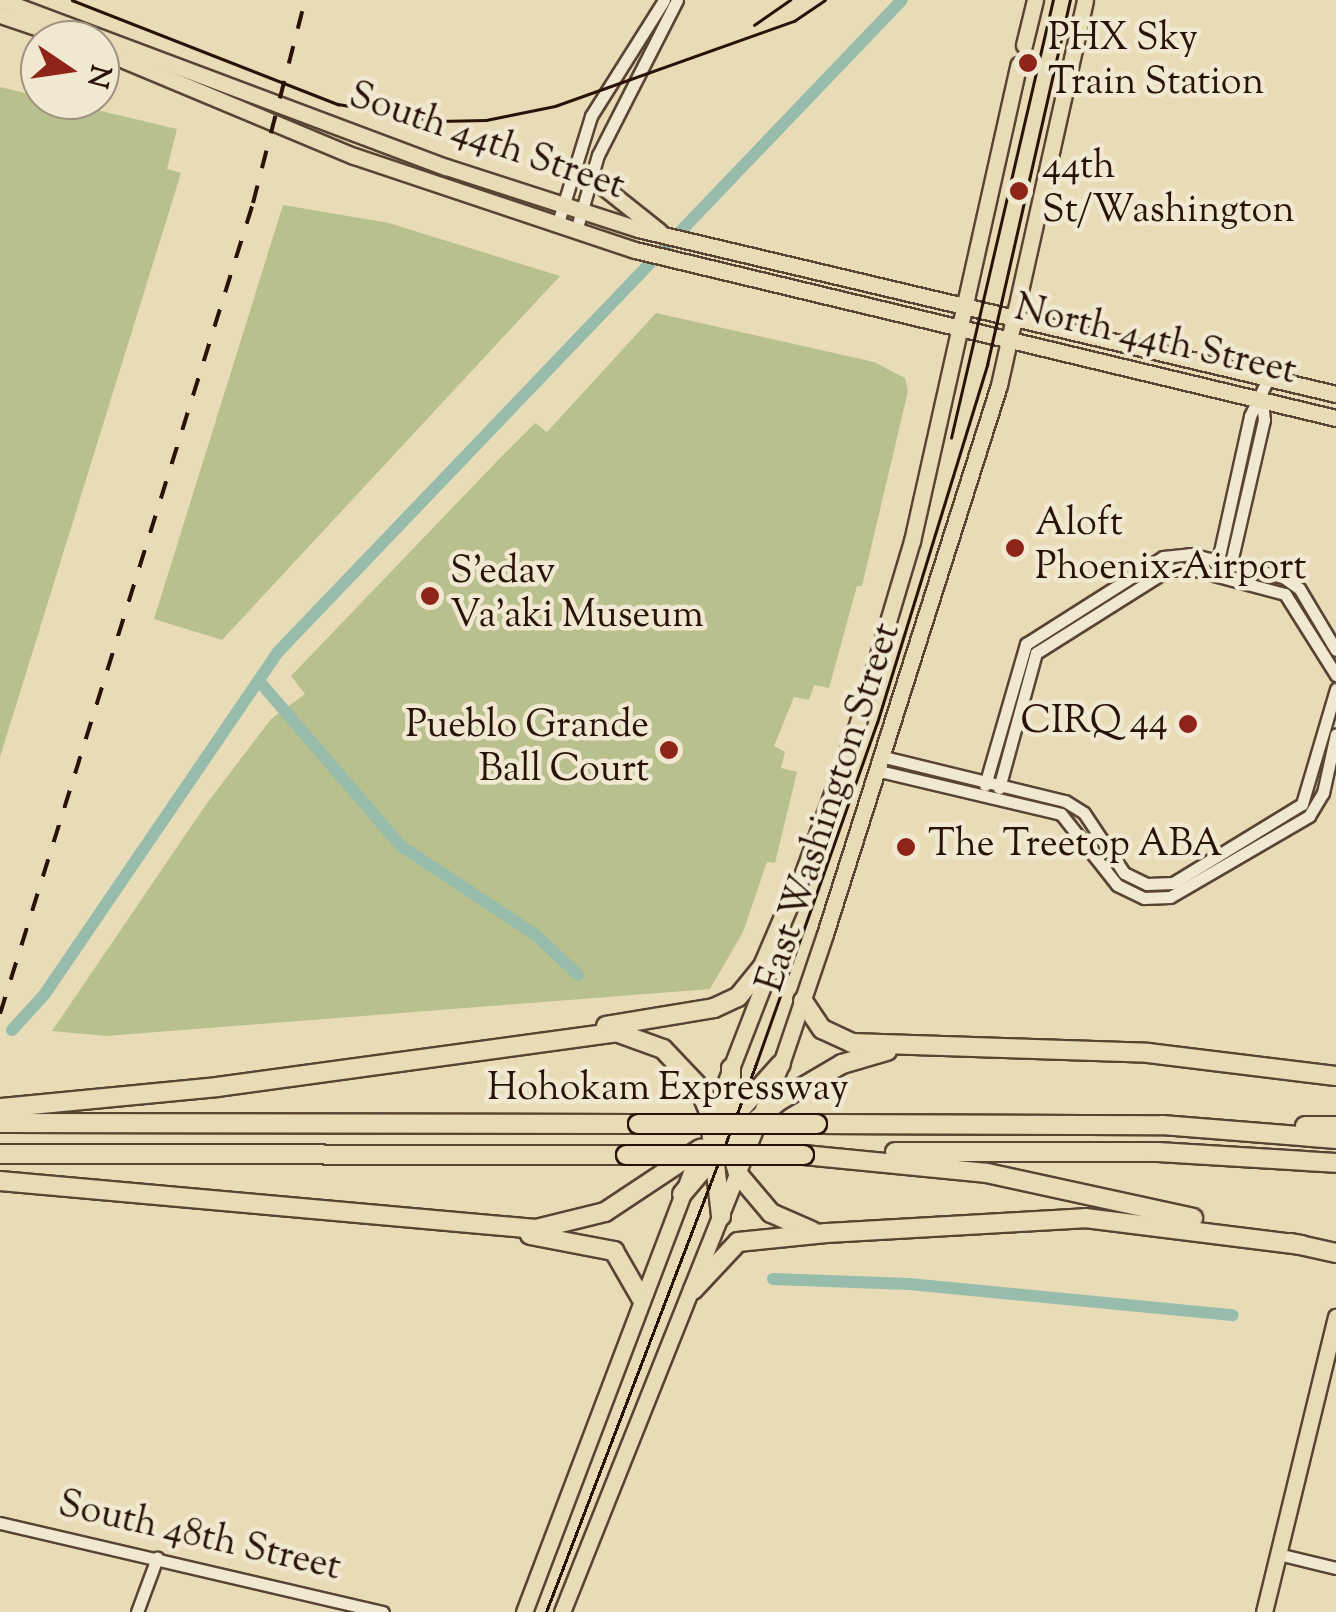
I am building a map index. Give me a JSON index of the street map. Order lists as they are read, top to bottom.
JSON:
{
  "streets": {
    "highway": ["Hohokam Expressway"],
    "main road": ["South 44th Street", "North 44th Street", "East Washington Street"],
    "street": ["South 48th Street"]
  },
  "crossings": [
    ["South 44th Street", "North 44th Street"],
    ["South 44th Street", "East Washington Street"],
    ["North 44th Street", "East Washington Street"]
  ],
  "places": [
    "PHX Sky Train Station",
    "44th St/Washington",
    "Aloft Phoenix-Airport",
    "S'edav Va'aki Museum",
    "CIRQ 44",
    "Pueblo Grande Ball Court",
    "The Treetop ABA"
  ],
  "north": "right"
}
